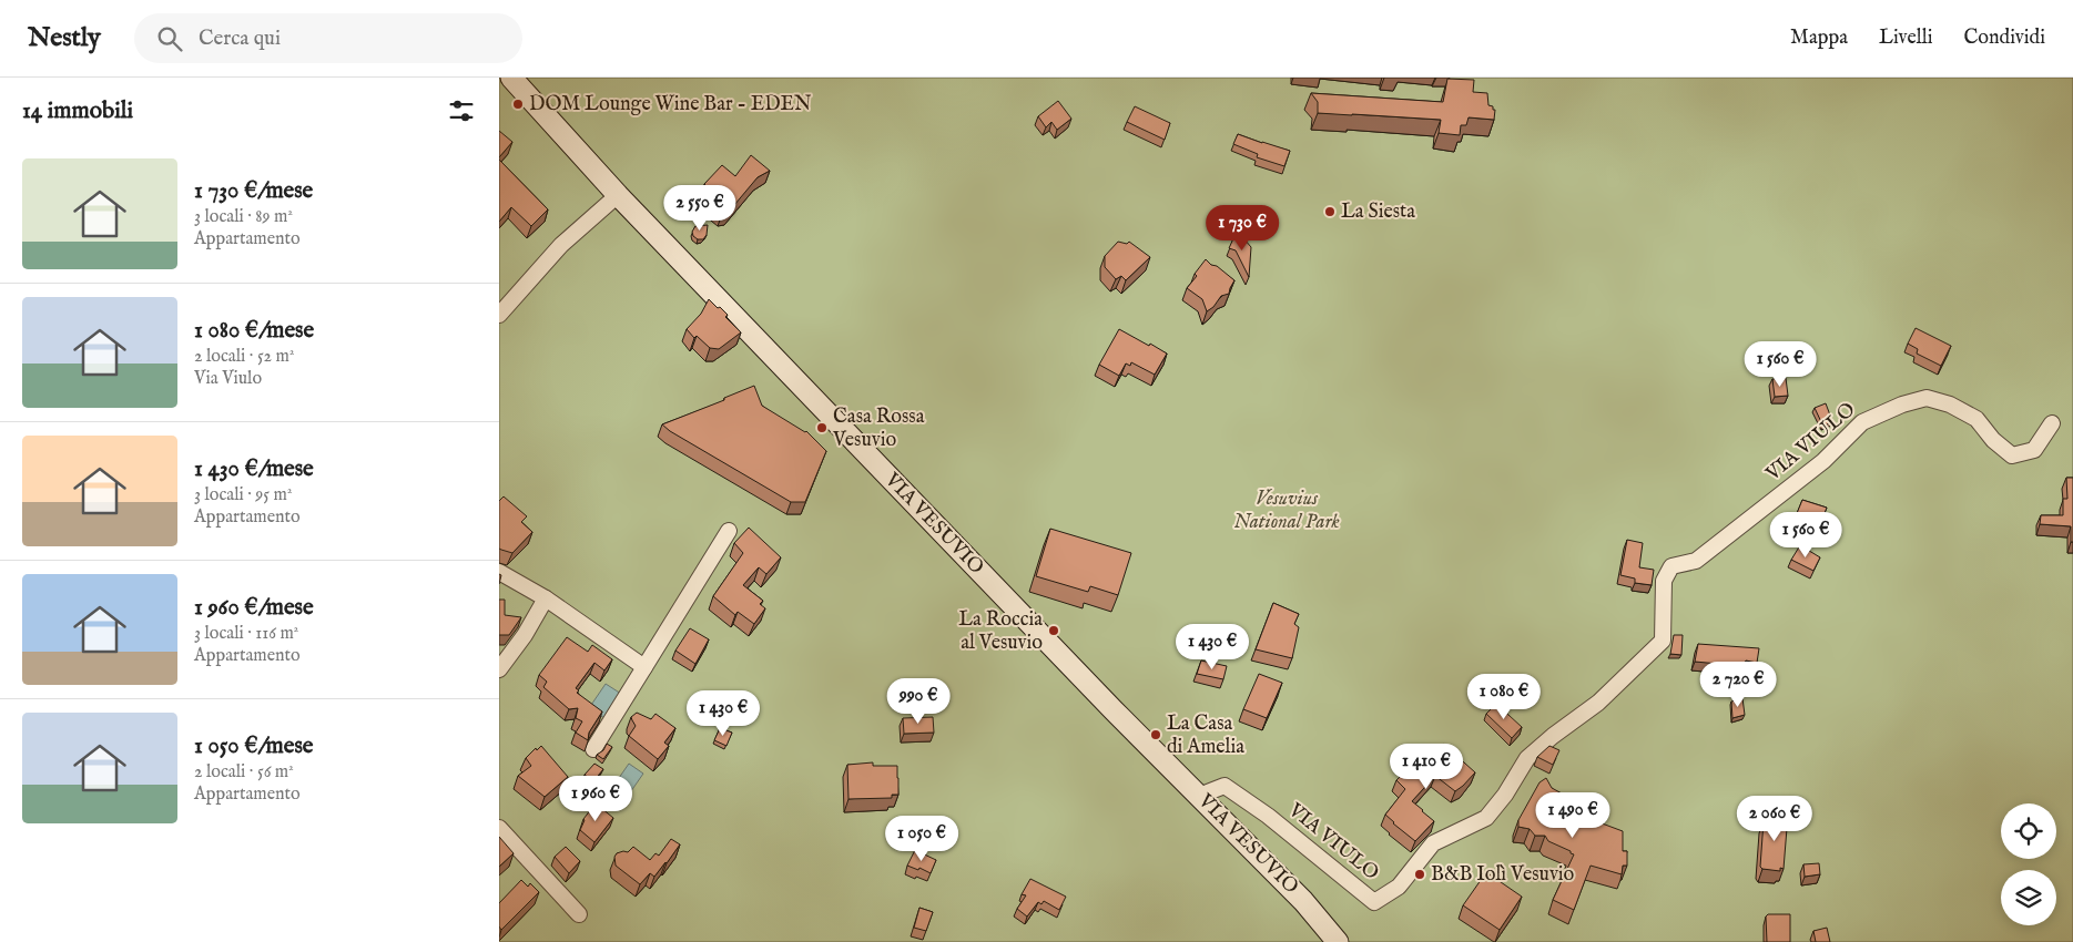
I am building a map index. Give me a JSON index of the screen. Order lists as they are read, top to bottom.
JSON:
{
  "streets": {
    "street": ["VIA VIULO", "VIA VESUVIO"]
  },
  "crossings": [
    ["VIA VIULO", "VIA VESUVIO"]
  ],
  "parks": ["Vesuvius National Park"],
  "places": [
    "DOM Lounge Wine Bar - EDEN",
    "La Siesta",
    "Casa Rossa Vesuvio",
    "La Roccia al Vesuvio",
    "La Casa di Amelia",
    "B&B Iolì Vesuvio"
  ],
  "page": {
    "header": "Nestly",
    "search": "Cerca qui",
    "nav": ["Mappa", "Livelli", "Condividi"],
    "heading": "14 immobili",
    "list": [
      {
        "name": "1 730 €/mese",
        "note": "3 locali · 89 m² · Appartamento"
      },
      {
        "name": "1 080 €/mese",
        "note": "2 locali · 52 m² · Via Viulo"
      },
      {
        "name": "1 430 €/mese",
        "note": "3 locali · 95 m² · Appartamento"
      },
      {
        "name": "1 960 €/mese",
        "note": "3 locali · 116 m² · Appartamento"
      },
      {
        "name": "1 050 €/mese",
        "note": "2 locali · 56 m² · Appartamento"
      }
    ],
    "price": [
      "2 550 €",
      "1 730 €",
      "1 560 €",
      "1 560 €",
      "1 430 €",
      "2 720 €",
      "1 080 €",
      "990 €",
      "1 430 €",
      "1 410 €",
      "1 960 €",
      "1 490 €",
      "2 060 €",
      "1 050 €"
    ]
  }
}
